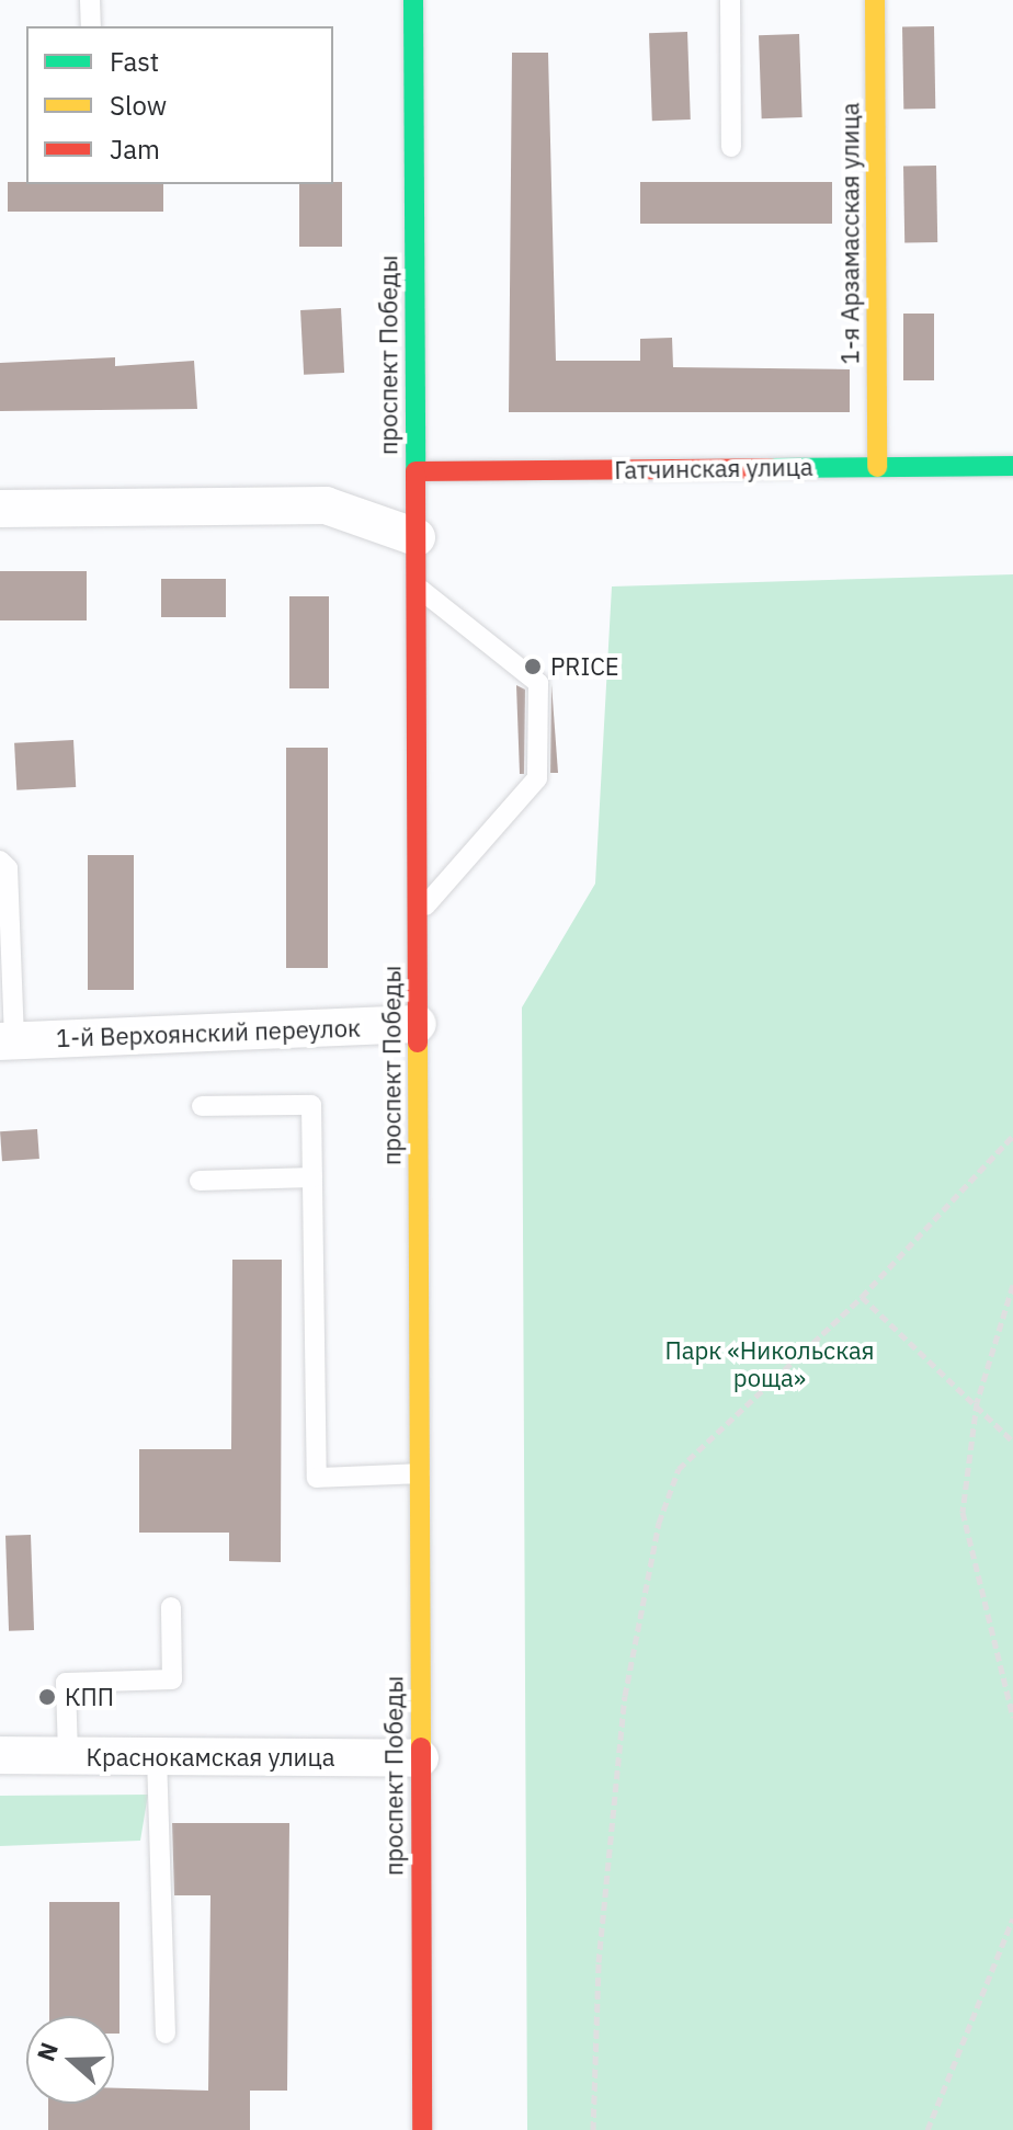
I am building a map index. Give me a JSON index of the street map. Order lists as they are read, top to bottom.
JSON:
{
  "streets": {
    "main road": ["1-я Арзамасская улица", "проспект Победы", "Гатчинская улица"],
    "street": ["1-й Верхоянский переулок", "Краснокамская улица"]
  },
  "crossings": [
    ["1-я Арзамасская улица", "Гатчинская улица"],
    ["проспект Победы", "Гатчинская улица"],
    ["проспект Победы", "1-й Верхоянский переулок"],
    ["проспект Победы", "Краснокамская улица"]
  ],
  "parks": ["Парк «Никольская роща»"],
  "places": ["PRICE", "КПП"],
  "legend": ["Fast", "Slow", "Jam"],
  "north": "left"
}
